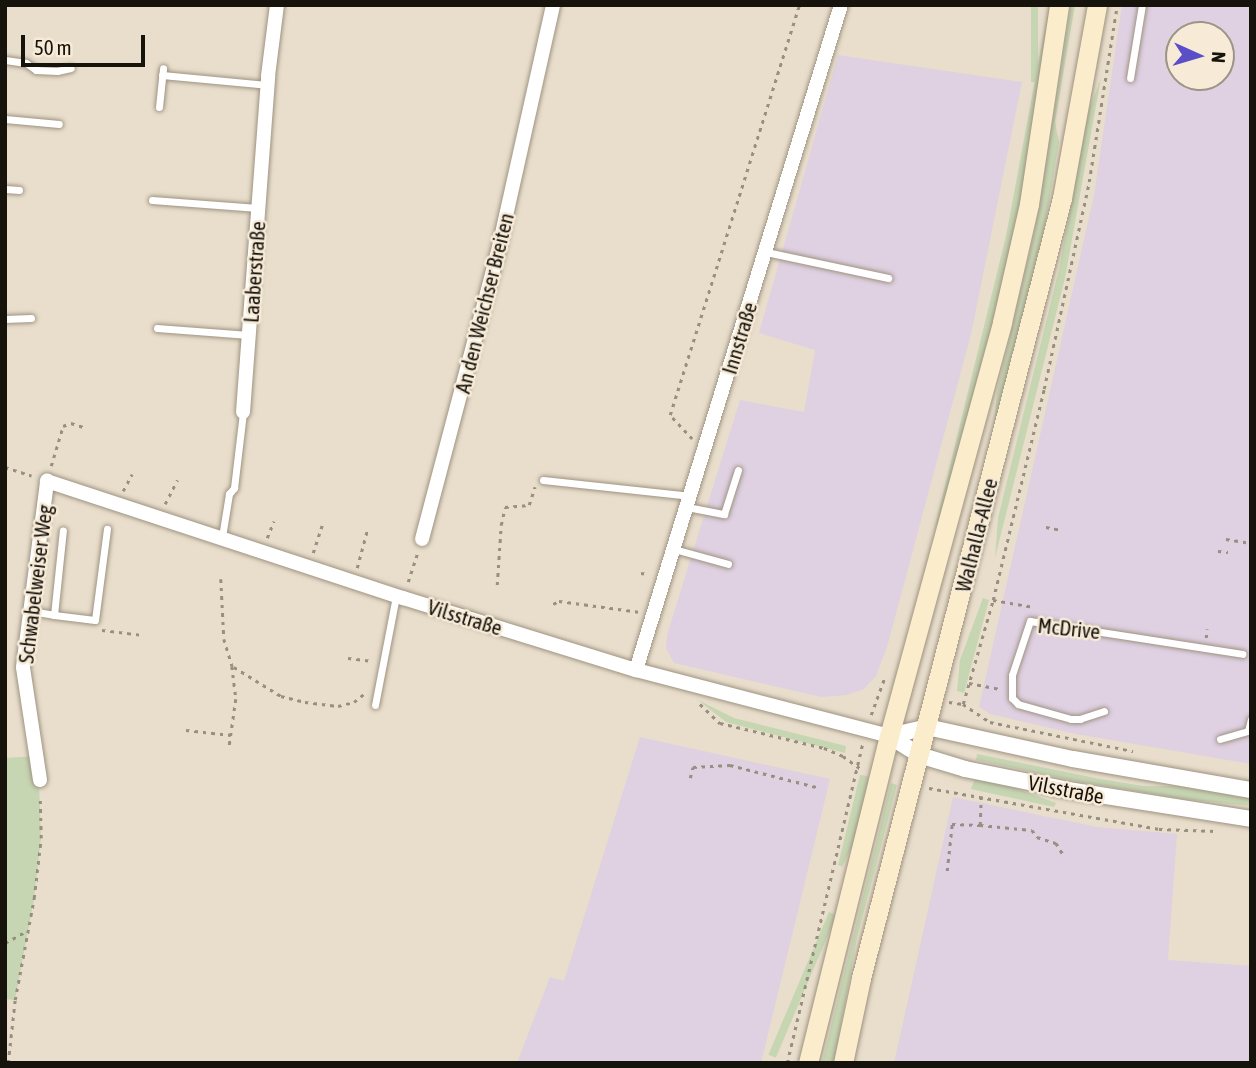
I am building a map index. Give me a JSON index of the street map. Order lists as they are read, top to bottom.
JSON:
{
  "streets": {
    "main road": ["Walhalla-Allee"],
    "street": [
      "Laaberstraße",
      "An den Weichser Breiten",
      "Innstraße",
      "Schwabelweiser Weg",
      "Vilsstraße"
    ],
    "lane": ["McDrive"]
  },
  "crossings": [
    ["Laaberstraße", "Vilsstraße"],
    ["Innstraße", "Vilsstraße"],
    ["Walhalla-Allee", "Vilsstraße"],
    ["Schwabelweiser Weg", "Vilsstraße"]
  ],
  "scale_bar": "50 m",
  "north": "right"
}
